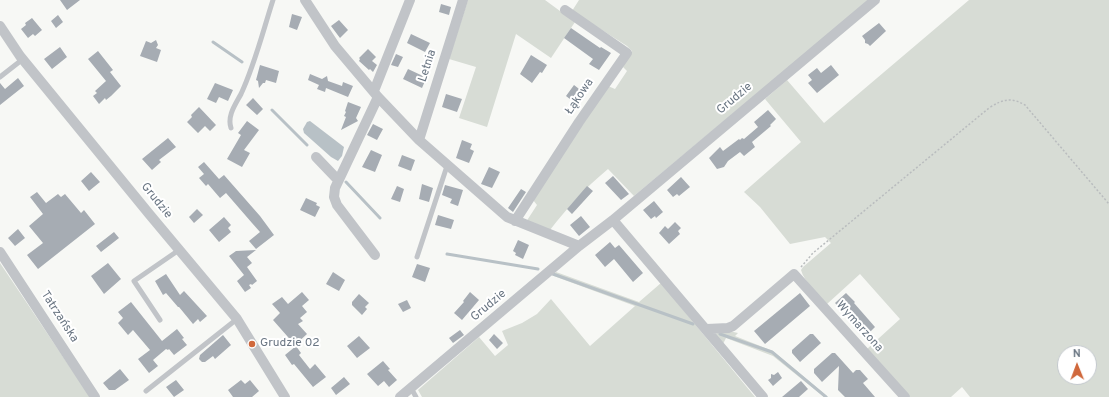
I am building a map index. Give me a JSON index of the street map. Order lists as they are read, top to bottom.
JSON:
{
  "streets": {
    "street": [
      "Letnia",
      "Łąkowa",
      "Grudzie",
      "Tatrzańska",
      "Wymarzona"
    ]
  },
  "places": ["Grudzie 02"],
  "north": "top"
}
